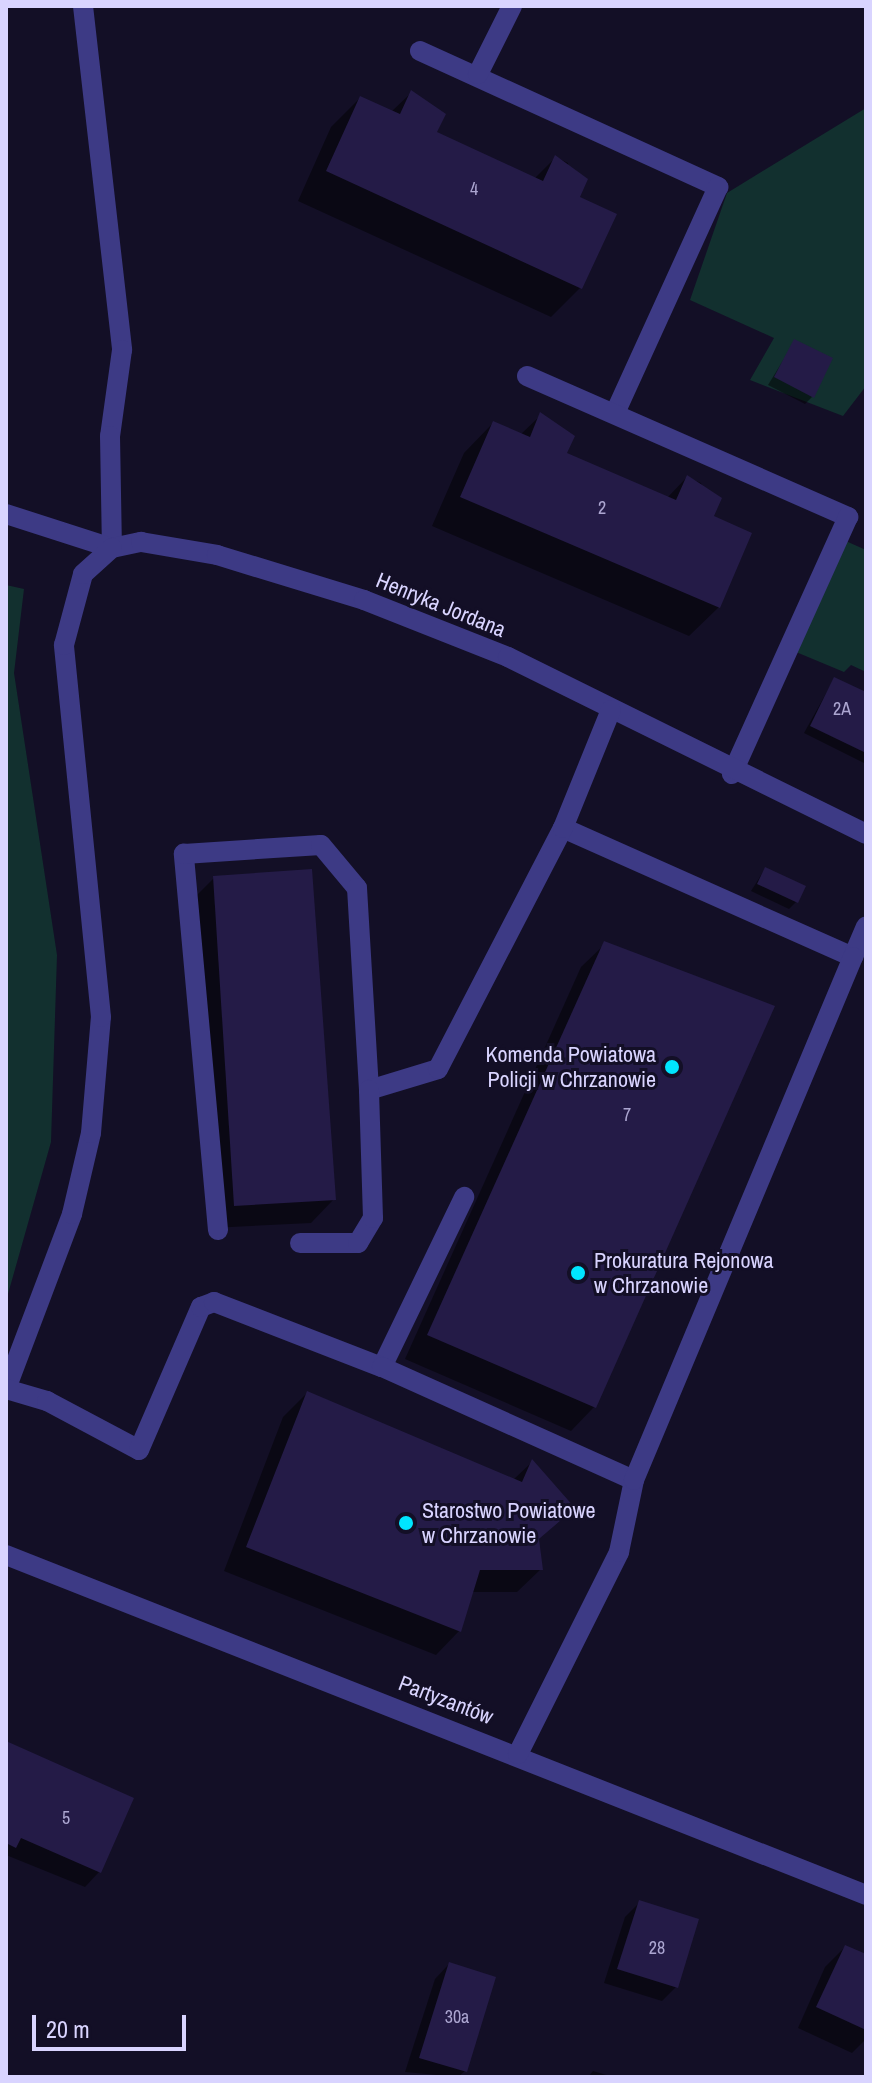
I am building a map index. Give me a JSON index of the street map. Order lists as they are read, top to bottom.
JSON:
{
  "streets": {
    "street": ["Henryka Jordana", "Partyzantów"]
  },
  "places": ["Komenda Powiatowa Policji w Chrzanowie", "Prokuratura Rejonowa w Chrzanowie", "Starostwo Powiatowe w Chrzanowie"],
  "house_numbers": [
    "4",
    "2",
    "2A",
    "7",
    "5",
    "28",
    "30a"
  ],
  "scale_bar": "20 m"
}
